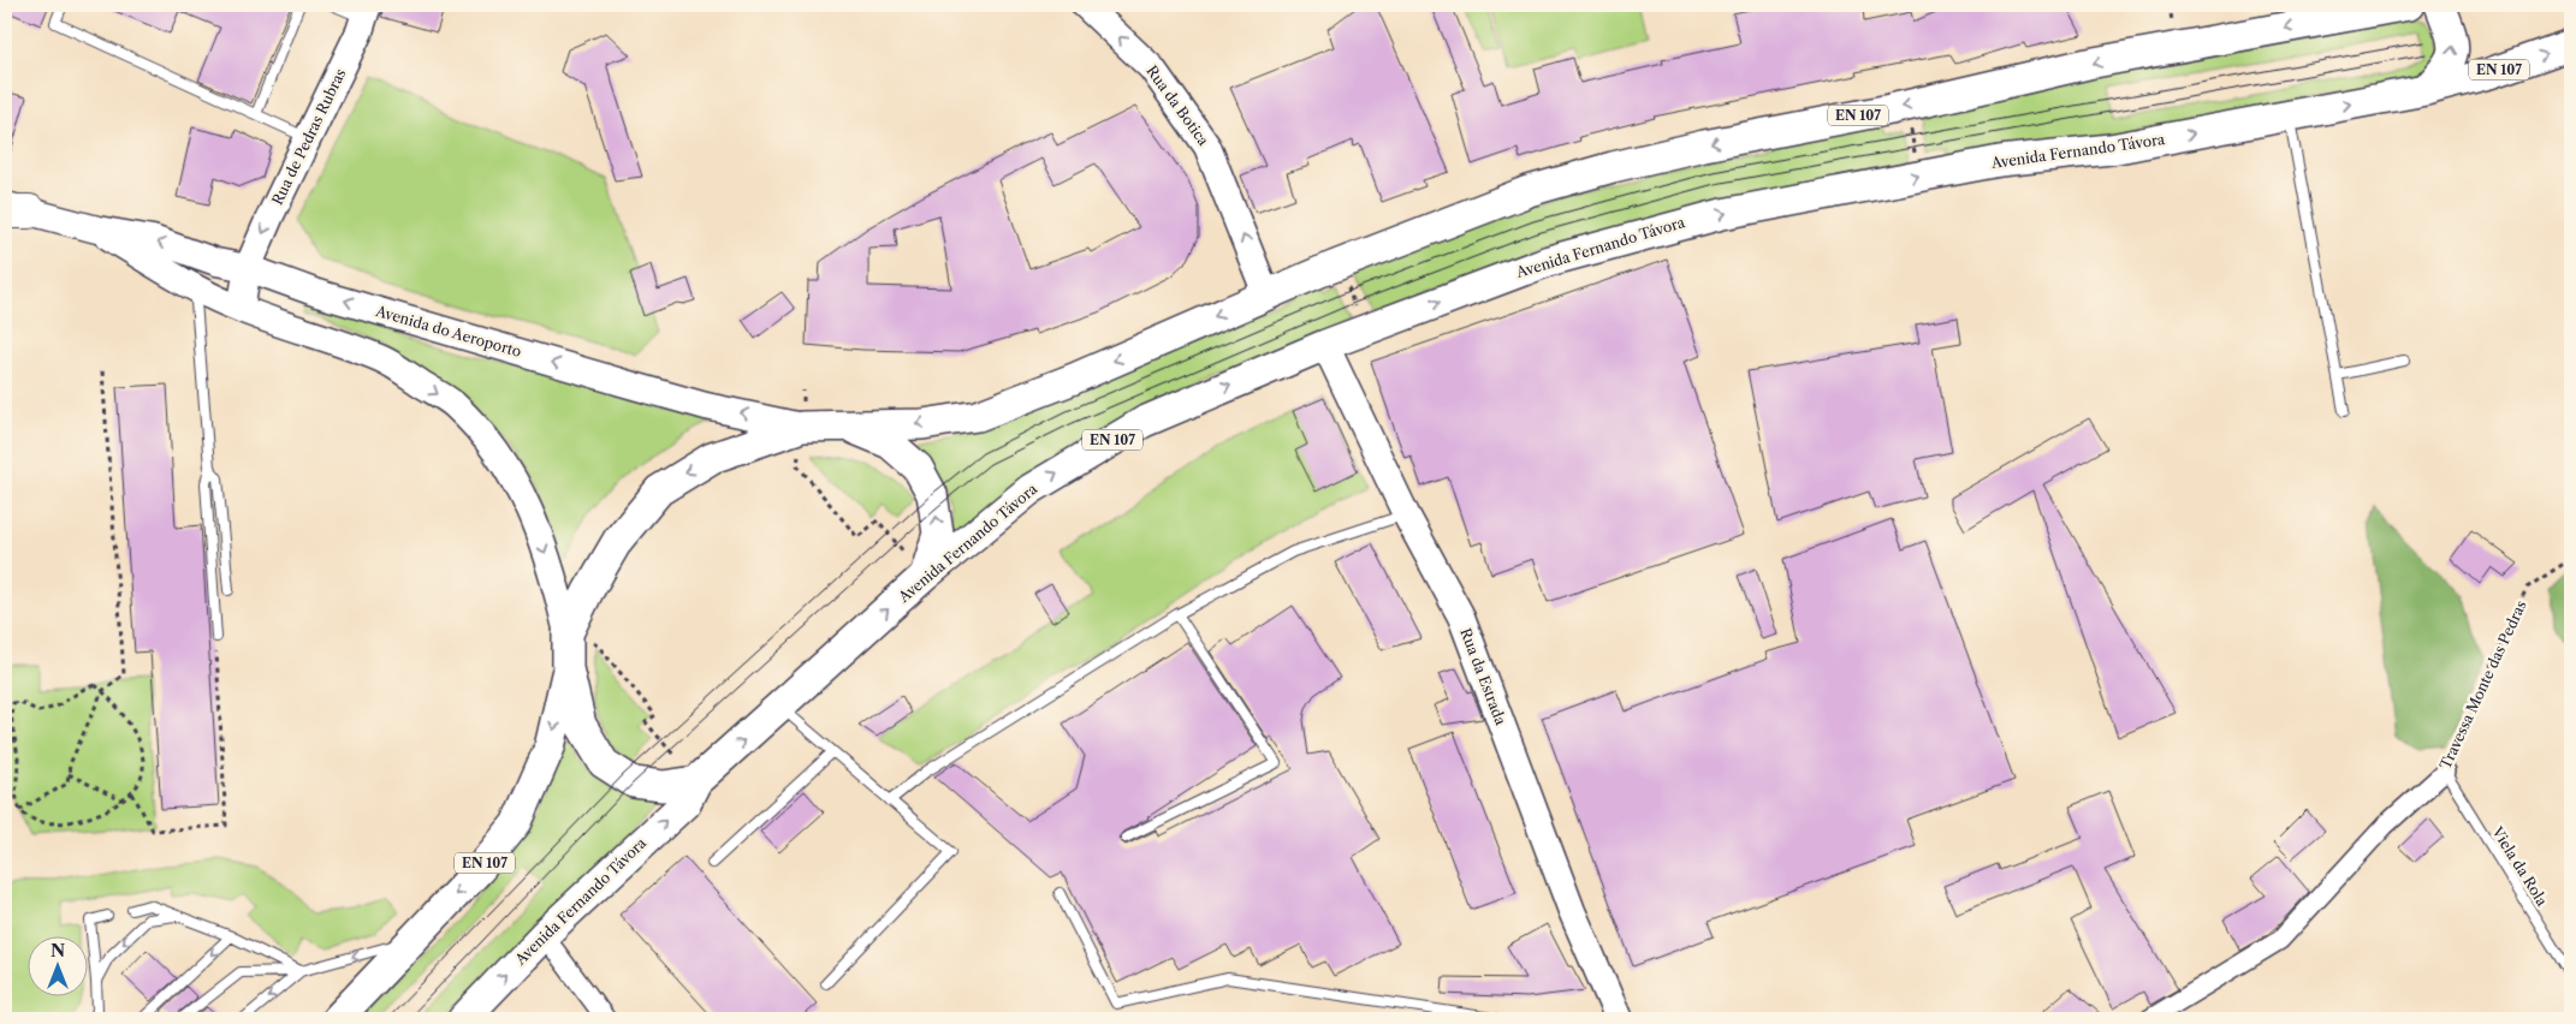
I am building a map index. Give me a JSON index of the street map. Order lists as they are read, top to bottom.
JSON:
{
  "streets": {
    "main road": [
      "EN 107",
      "Rua da Botica",
      "Rua de Pedras Rubras",
      "Avenida Fernando Távora",
      "Avenida do Aeroporto",
      "Rua da Estrada"
    ],
    "street": ["Travessa Monte das Pedras"],
    "lane": ["Viela da Rola"]
  },
  "crossings": [
    ["EN 107", "Rua da Botica"],
    ["Rua de Pedras Rubras", "Avenida do Aeroporto"],
    ["Avenida Fernando Távora", "Rua da Estrada"],
    ["Travessa Monte das Pedras", "Viela da Rola"]
  ],
  "one_way": ["Rua da Botica", "Rua de Pedras Rubras"],
  "north": "top"
}
